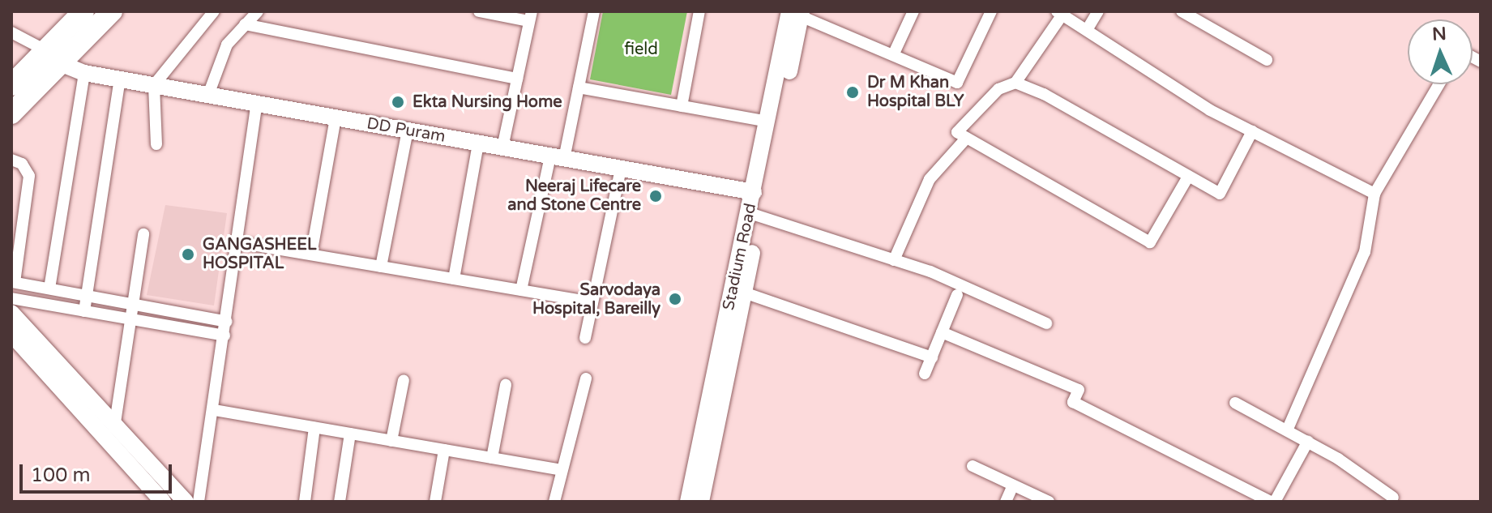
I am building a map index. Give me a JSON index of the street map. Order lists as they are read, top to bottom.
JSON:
{
  "streets": {
    "street": ["DD Puram", "Stadium Road"]
  },
  "crossings": [
    ["DD Puram", "Stadium Road"]
  ],
  "parks": ["field"],
  "places": [
    "Dr M Khan Hospital BLY",
    "Ekta Nursing Home",
    "Neeraj Lifecare and Stone Centre",
    "GANGASHEEL HOSPITAL",
    "Sarvodaya Hospital, Bareilly"
  ],
  "scale_bar": "100 m",
  "north": "top"
}
